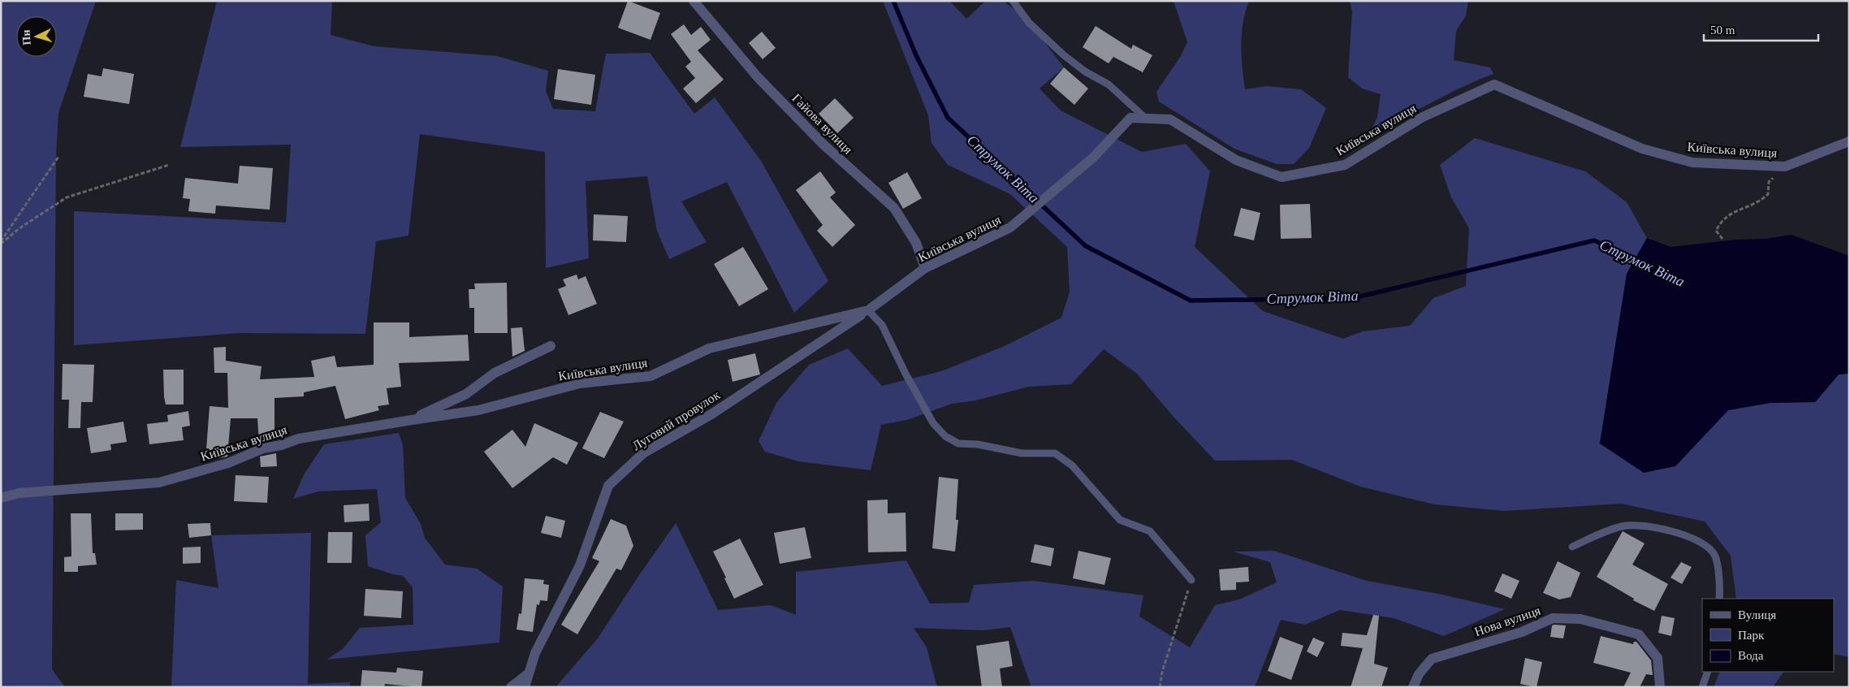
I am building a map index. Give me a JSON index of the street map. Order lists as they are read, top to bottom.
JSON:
{
  "streets": {
    "street": [
      "Гайова вулиця",
      "Київська вулиця",
      "Луговий провулок",
      "Нова вулиця"
    ]
  },
  "crossings": [
    ["Гайова вулиця", "Київська вулиця"],
    ["Київська вулиця", "Луговий провулок"]
  ],
  "water": ["Струмок Віта"],
  "legend": ["Вулиця", "Парк", "Вода"],
  "scale_bar": "50 m",
  "north": "left"
}
